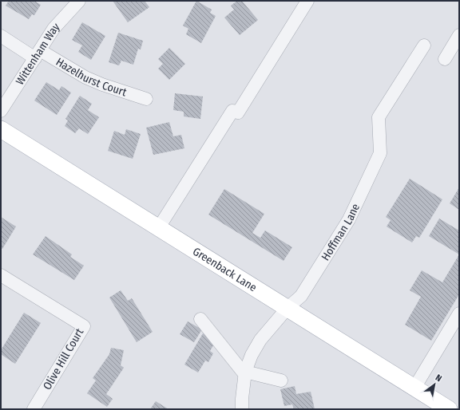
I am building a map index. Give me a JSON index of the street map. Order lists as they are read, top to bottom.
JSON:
{
  "streets": {
    "main road": ["Greenback Lane"],
    "street": [
      "Wittenham Way",
      "Hazelhurst Court",
      "Hoffman Lane",
      "Olive Hill Court"
    ]
  },
  "crossings": [
    ["Wittenham Way", "Hazelhurst Court"],
    ["Hoffman Lane", "Greenback Lane"]
  ],
  "north": "top right"
}
